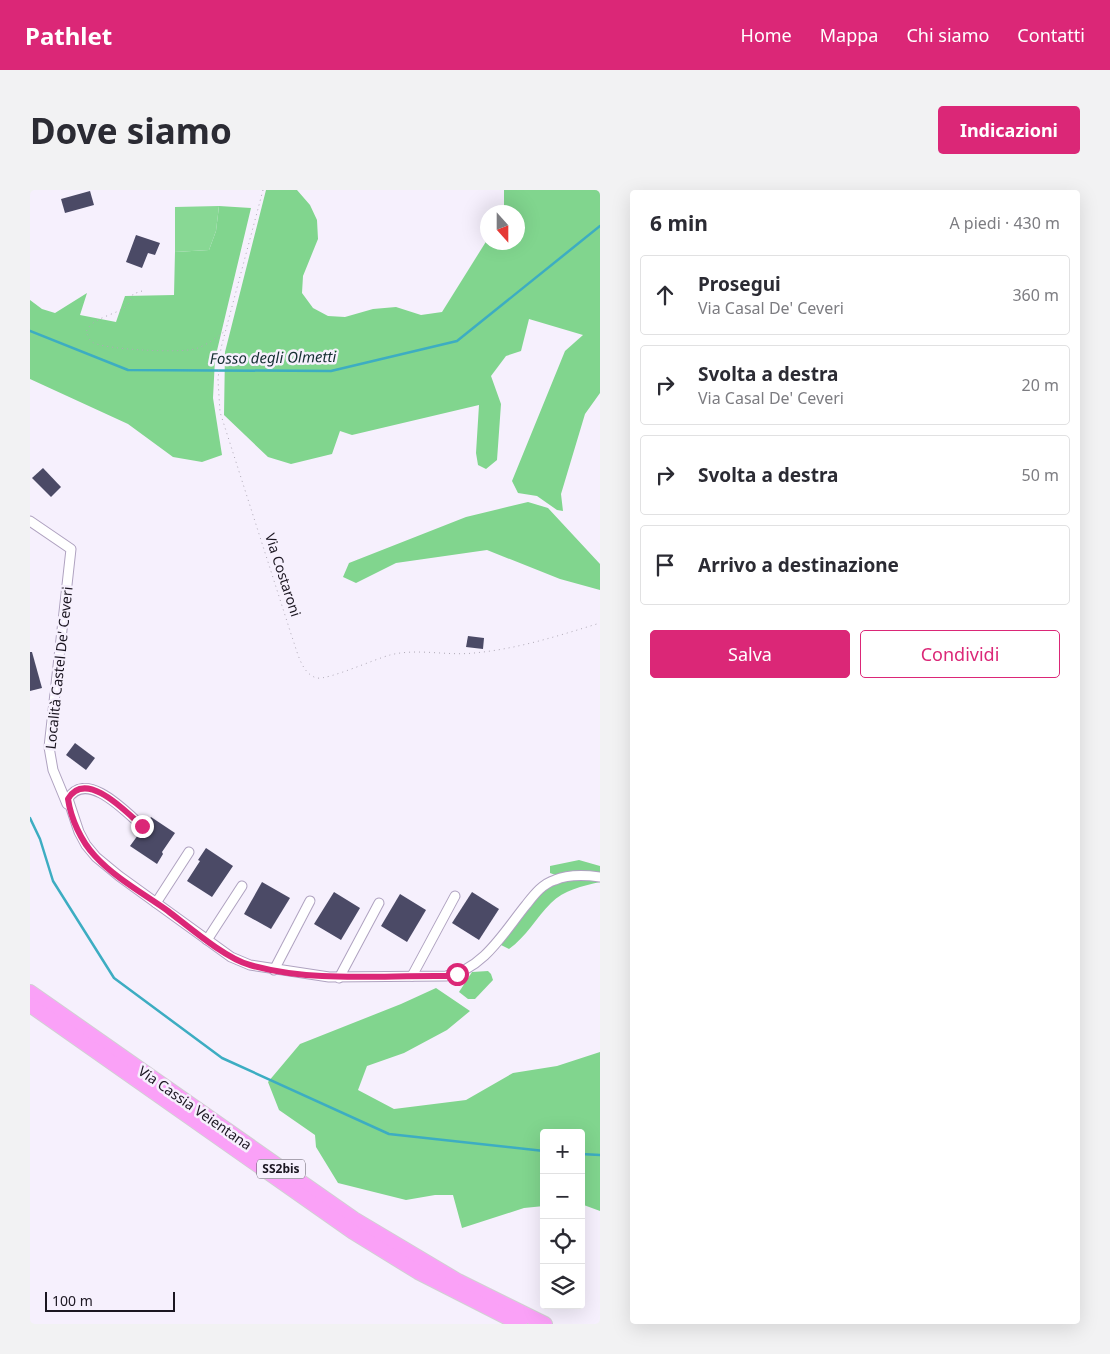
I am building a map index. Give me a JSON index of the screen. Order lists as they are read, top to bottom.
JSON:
{
  "streets": {
    "highway": ["Via Cassia Veientana", "SS2bis"],
    "street": ["Località Castel De' Ceveri"],
    "path": ["Via Costaroni"]
  },
  "water": ["Fosso degli Olmetti"],
  "scale_bar": "100 m",
  "north": "bottom",
  "page": {
    "header": "Pathlet",
    "nav": [
      "Home",
      "Mappa",
      "Chi siamo",
      "Contatti"
    ],
    "buttons": [
      "Indicazioni",
      ["Salva", "Condividi"]
    ],
    "title": "Dove siamo",
    "heading": ["6 min", "A piedi · 430 m"],
    "list": [
      ["Prosegui", "Via Casal De' Ceveri", "360 m"],
      ["Svolta a destra", "Via Casal De' Ceveri", "20 m"],
      ["Svolta a destra", "50 m"],
      "Arrivo a destinazione"
    ],
    "map_buttons": ["+", "−"],
    "scale": "100 m"
  }
}
